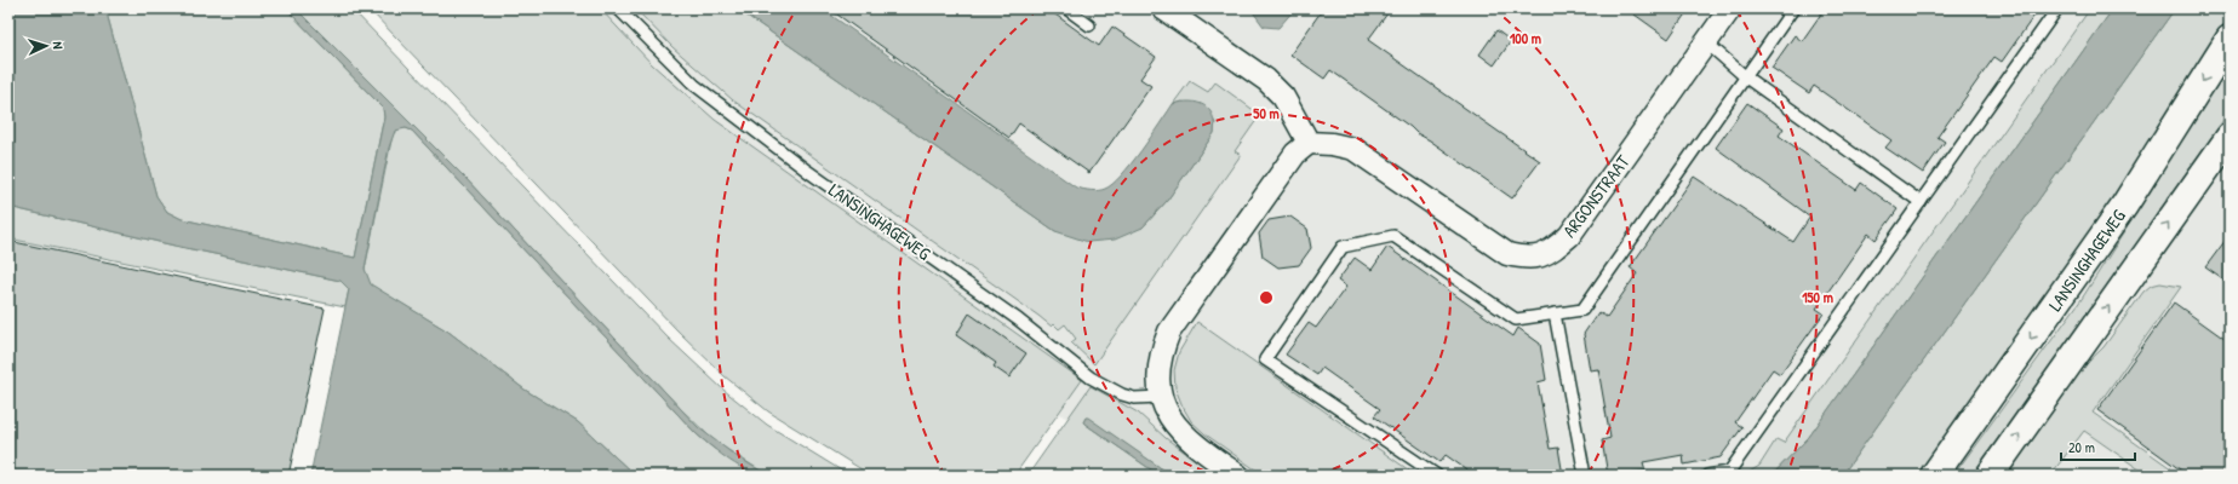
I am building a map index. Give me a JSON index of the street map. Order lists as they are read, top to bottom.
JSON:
{
  "streets": {
    "street": ["ARGONSTRAAT", "LANSINGHAGEWEG"]
  },
  "scale_bar": "20 m",
  "north": "right",
  "rings": ["100 m", "50 m", "150 m"]
}
